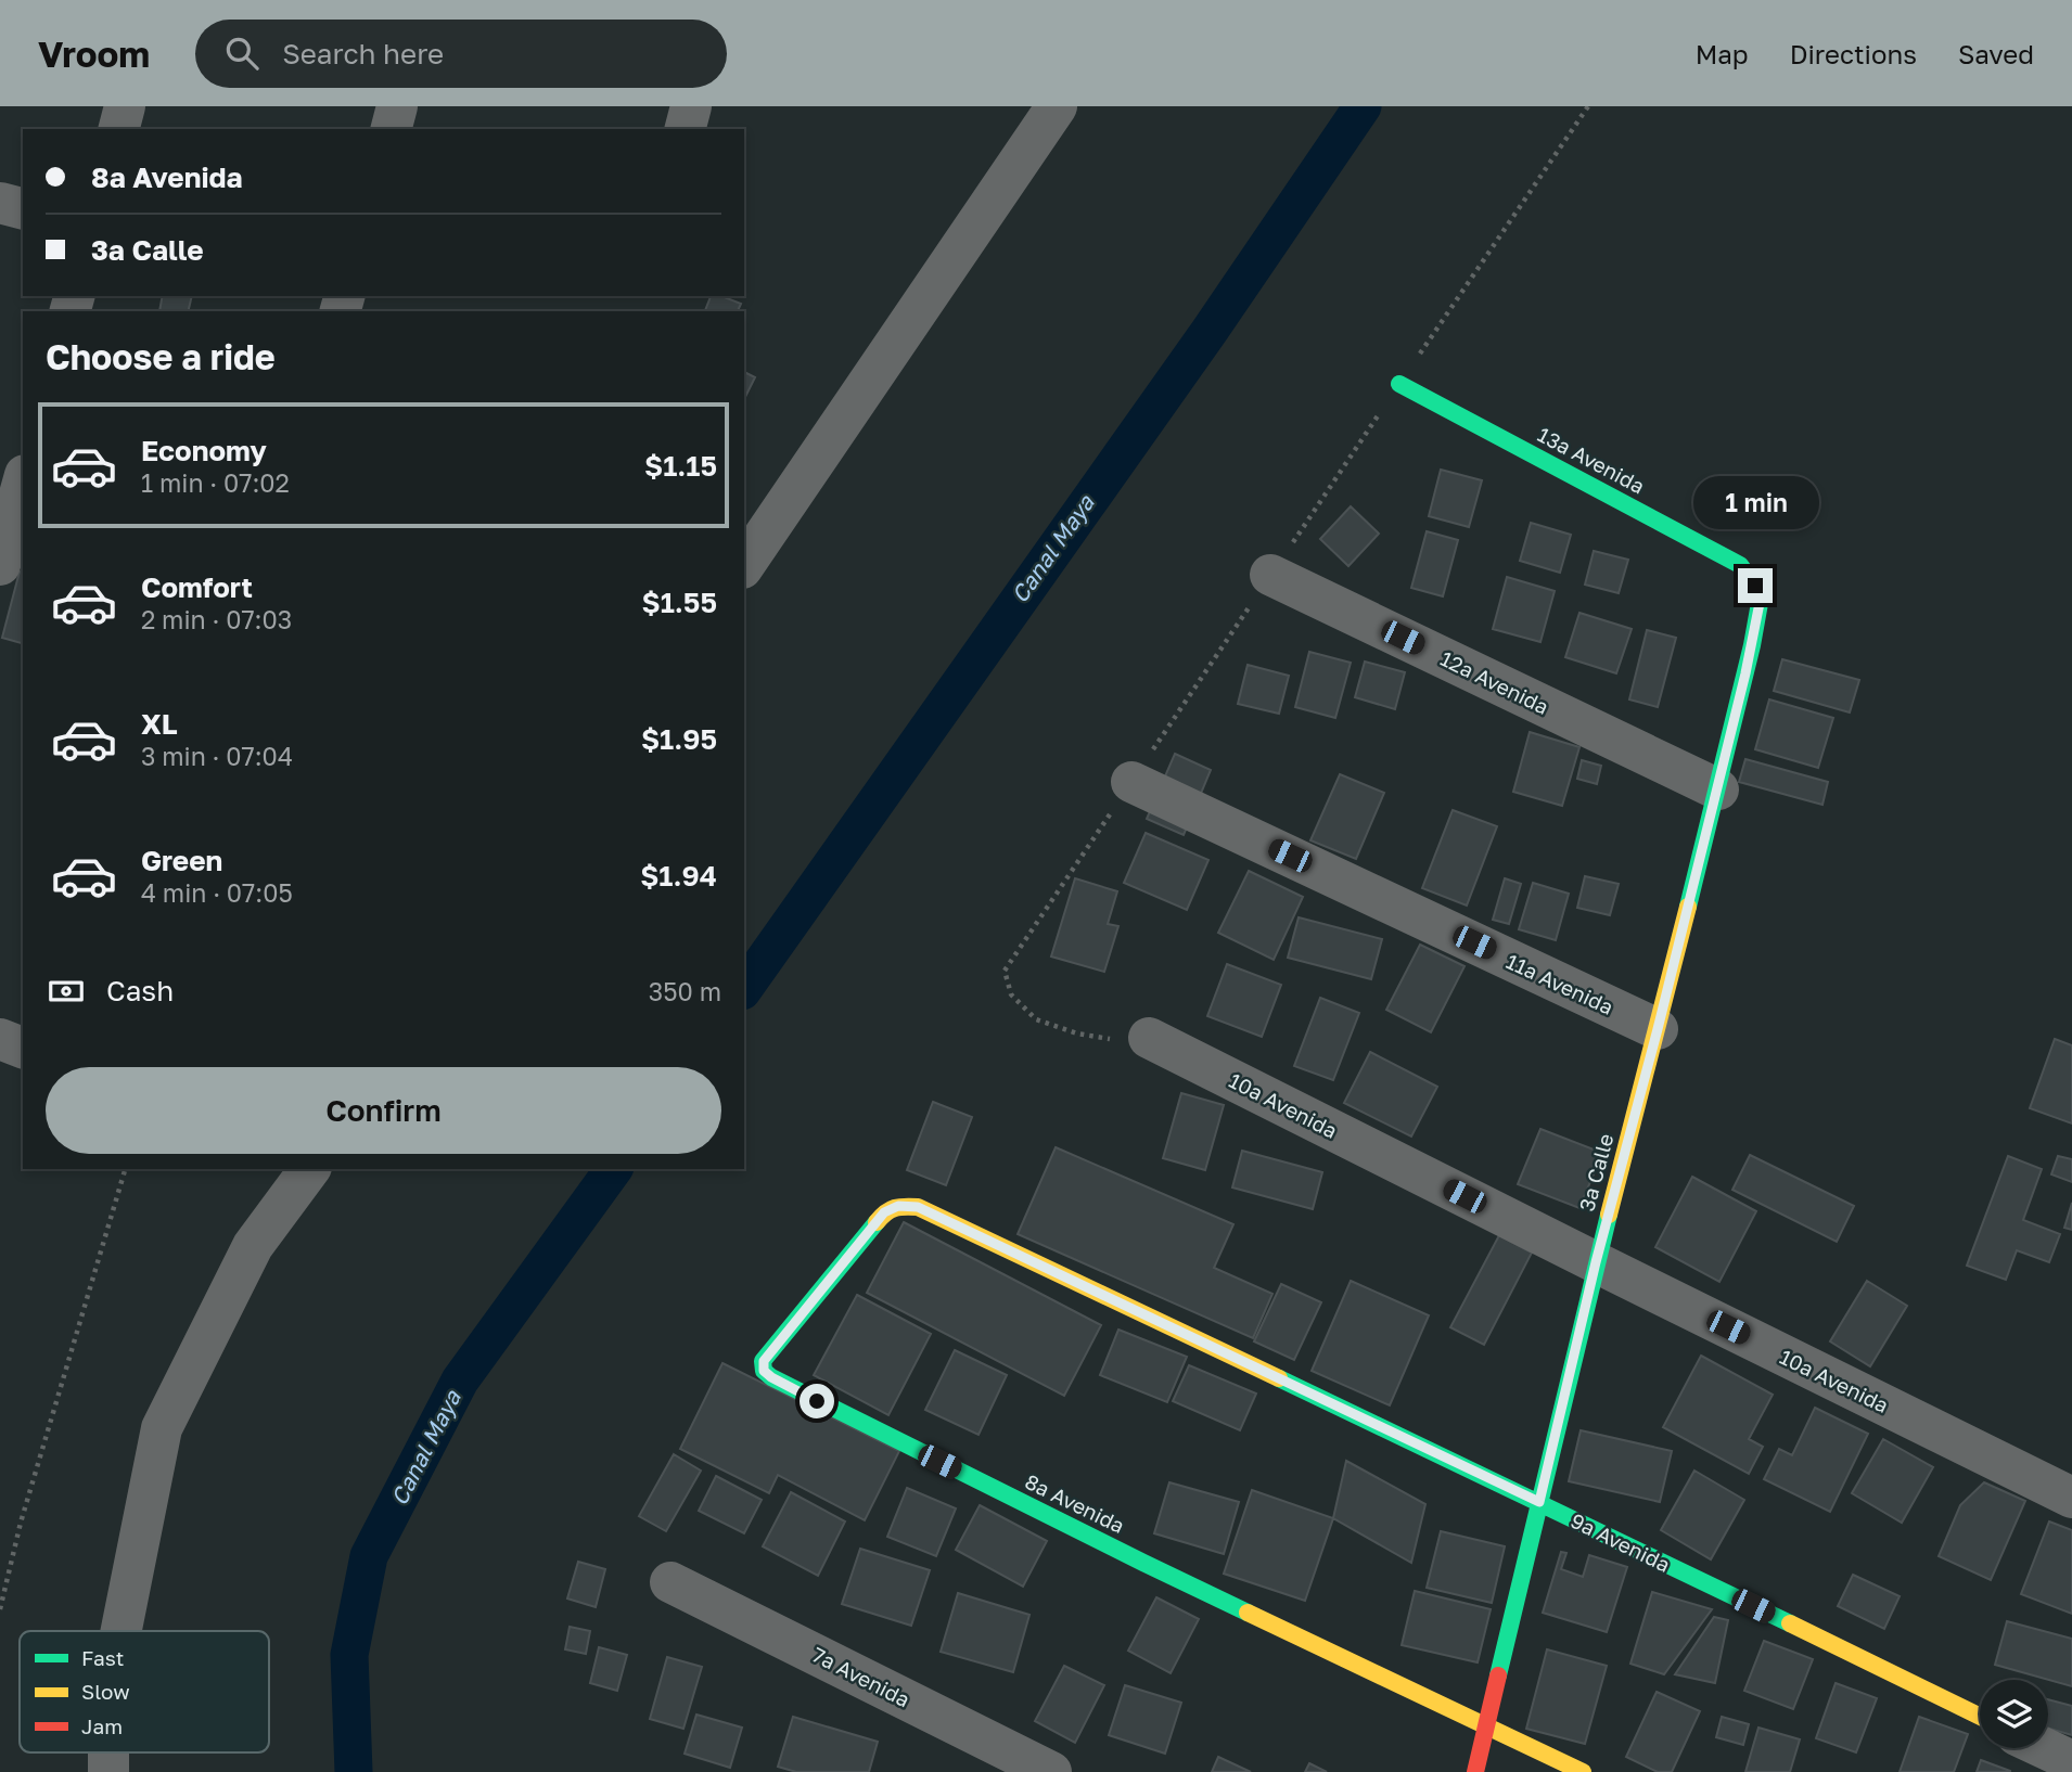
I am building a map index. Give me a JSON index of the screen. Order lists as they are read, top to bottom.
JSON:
{
  "streets": {
    "street": [
      "13a Avenida",
      "12a Avenida",
      "11a Avenida",
      "10a Avenida",
      "3a Calle",
      "8a Avenida",
      "9a Avenida",
      "7a Avenida"
    ]
  },
  "crossings": [
    ["13a Avenida", "3a Calle"],
    ["12a Avenida", "3a Calle"],
    ["11a Avenida", "3a Calle"],
    ["10a Avenida", "3a Calle"],
    ["3a Calle", "8a Avenida"],
    ["3a Calle", "9a Avenida"],
    ["8a Avenida", "9a Avenida"]
  ],
  "water": ["Canal Maya"],
  "legend": ["Fast", "Slow", "Jam"],
  "page": {
    "header": "Vroom",
    "search": "Search here",
    "nav": ["Map", "Directions", "Saved"],
    "banner": ["8a Avenida", "3a Calle"],
    "heading": "Choose a ride",
    "list": [
      {
        "name": "Economy",
        "note": "1 min · 07:02",
        "value": "$1.15"
      },
      {
        "name": "Comfort",
        "note": "2 min · 07:03",
        "value": "$1.55"
      },
      {
        "name": "XL",
        "note": "3 min · 07:04",
        "value": "$1.95"
      },
      {
        "name": "Green",
        "note": "4 min · 07:05",
        "value": "$1.94"
      }
    ],
    "bubble": "1 min",
    "pay": ["Cash", "350 m"],
    "buttons": "Confirm"
  }
}
